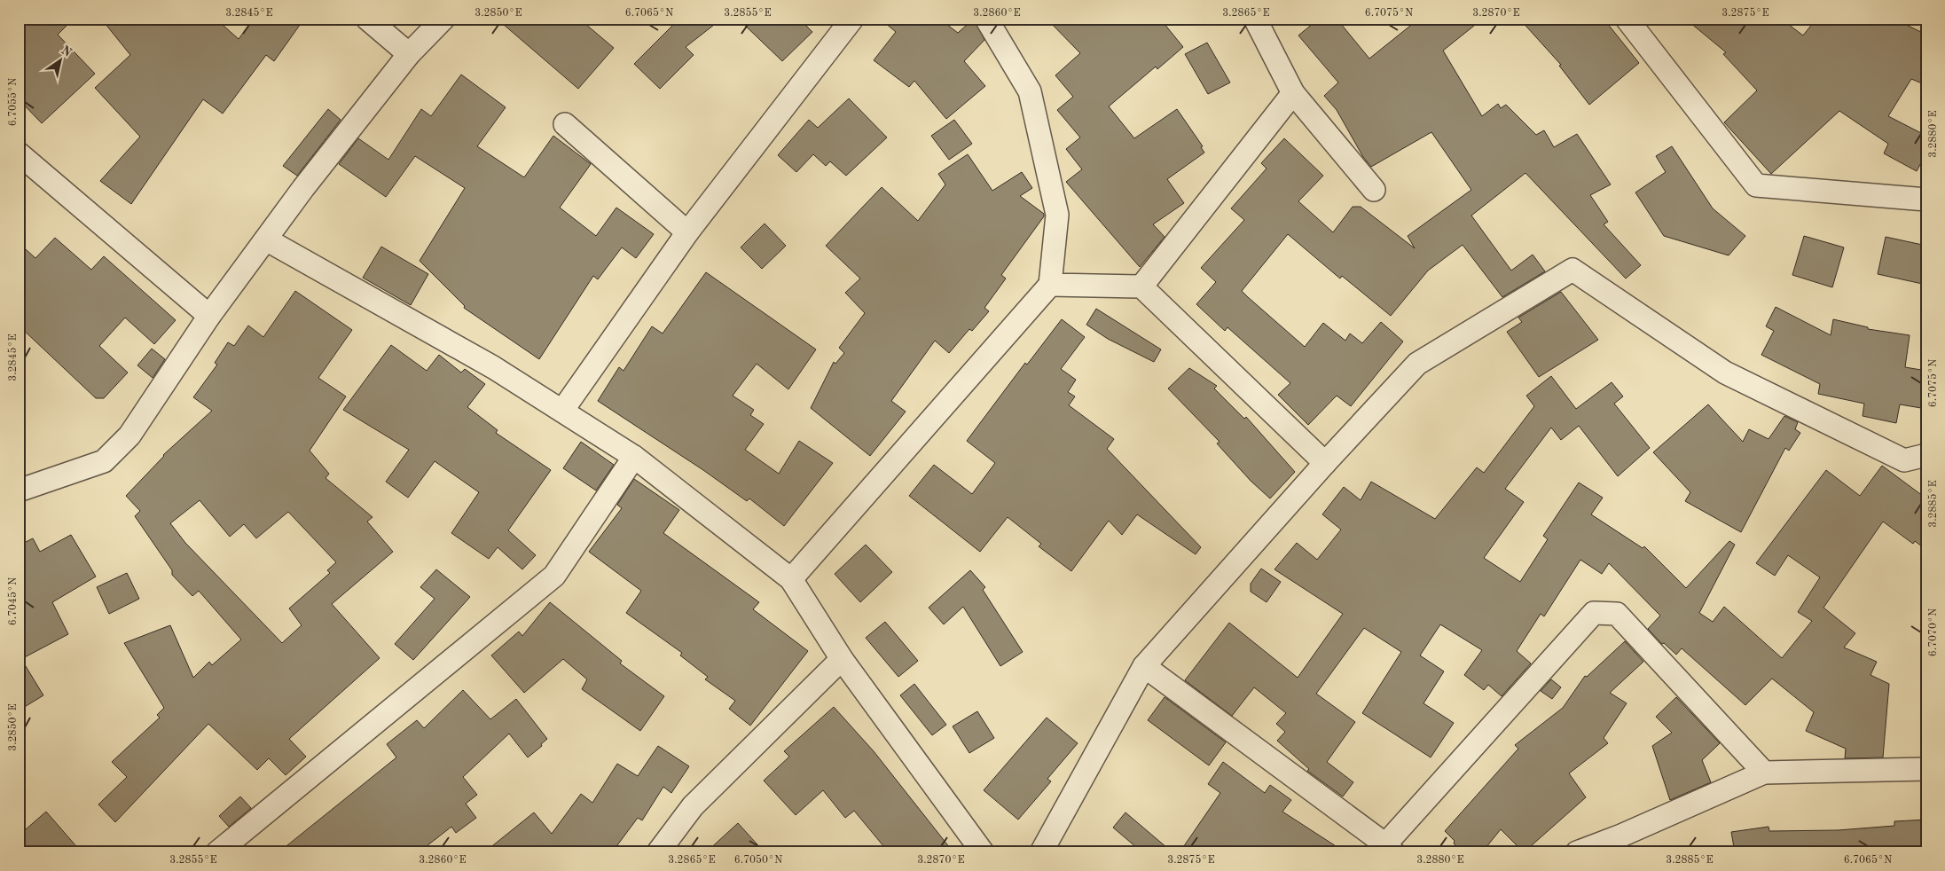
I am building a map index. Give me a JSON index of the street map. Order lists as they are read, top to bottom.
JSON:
{
  "north": "top right",
  "coordinates": [
    "3.2845°E",
    "3.2850°E",
    "6.7065°N",
    "3.2855°E",
    "3.2860°E",
    "3.2865°E",
    "6.7075°N",
    "3.2870°E",
    "3.2875°E",
    "6.7055°N",
    "3.2880°E",
    "3.2885°E",
    "6.7045°N",
    "6.7070°N",
    "6.7050°N"
  ]
}
